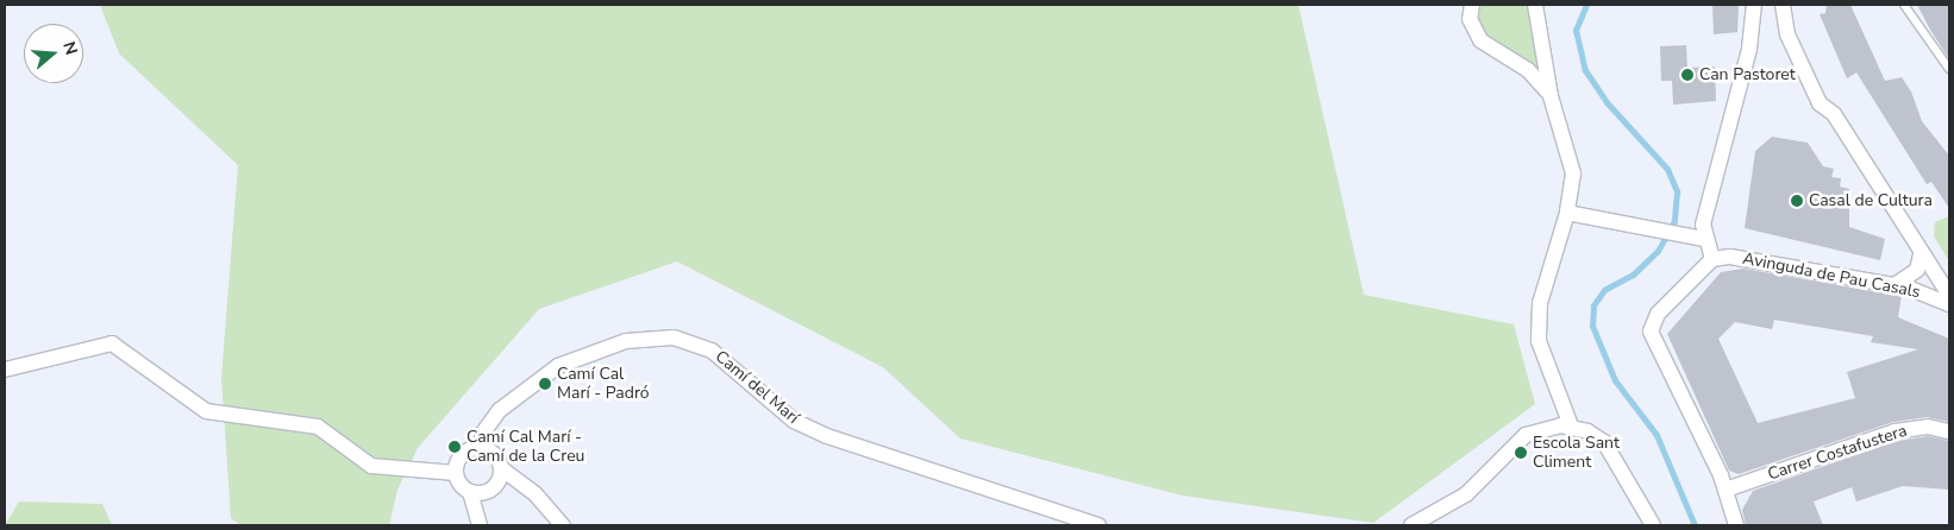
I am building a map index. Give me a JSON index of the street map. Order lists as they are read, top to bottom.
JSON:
{
  "streets": {
    "street": ["Avinguda de Pau Casals", "Camí del Marí", "Carrer Costafustera"]
  },
  "places": [
    "Can Pastoret",
    "Casal de Cultura",
    "Camí Cal Marí - Padró",
    "Camí Cal Marí - Camí de la Creu",
    "Escola Sant Climent"
  ],
  "north": "right"
}
